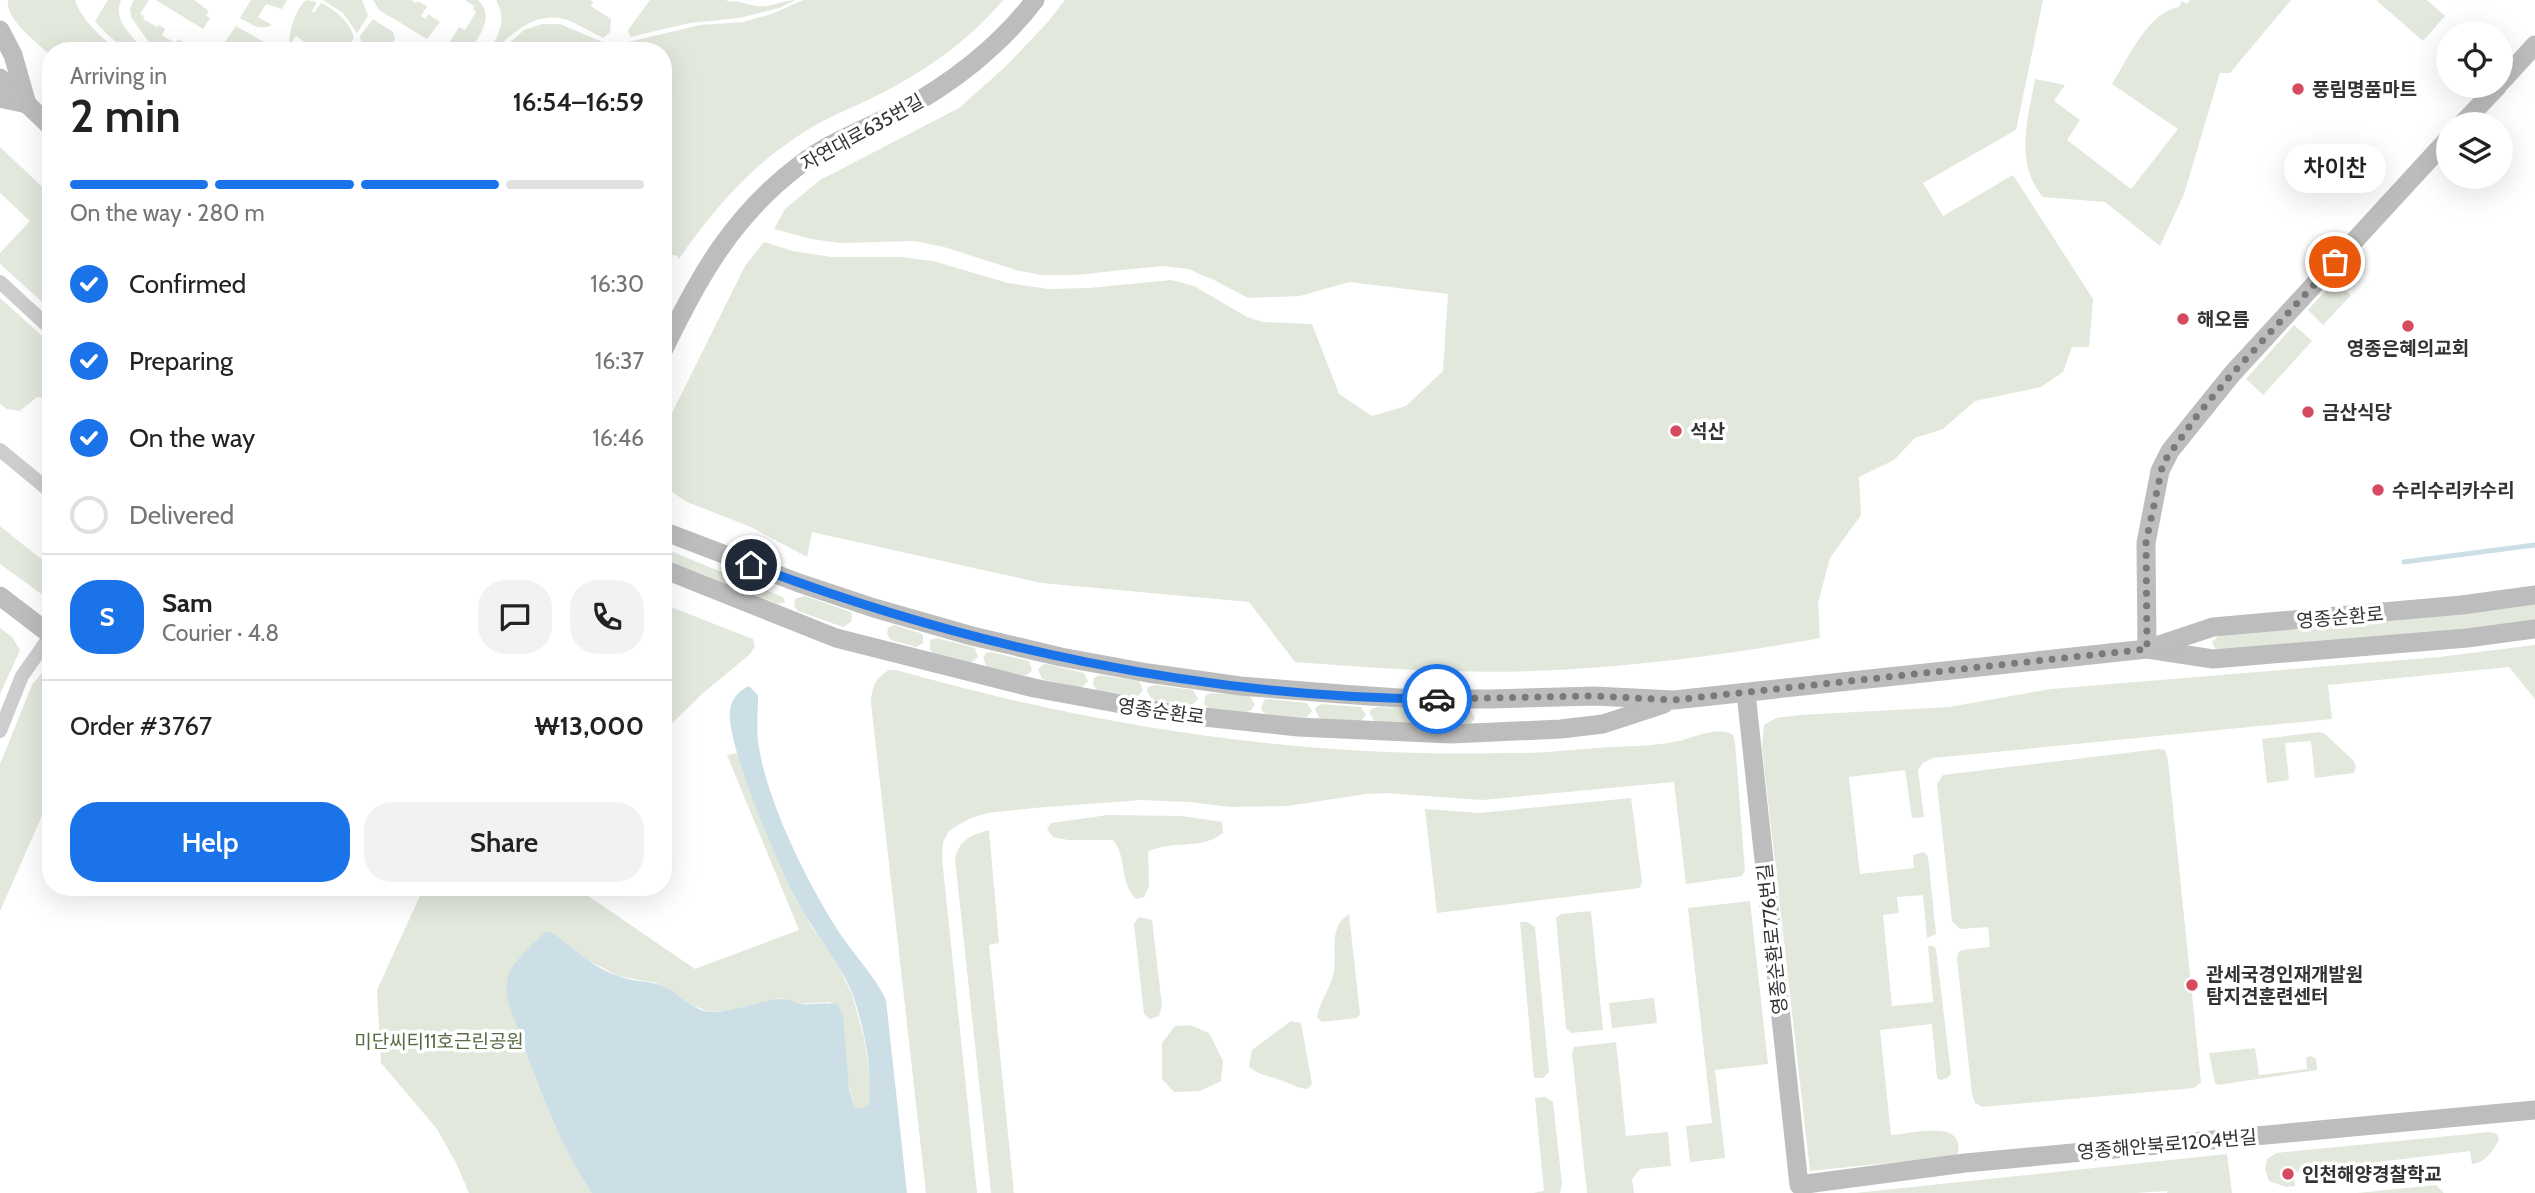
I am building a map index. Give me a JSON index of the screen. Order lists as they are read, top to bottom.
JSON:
{
  "streets": {
    "main road": [
      "자연대로635번길",
      "영종순환로",
      "영종순환로776번길",
      "영종해안북로1204번길"
    ]
  },
  "crossings": [
    ["영종순환로", "영종순환로776번길"],
    ["영종순환로776번길", "영종해안북로1204번길"]
  ],
  "parks": ["미단씨티11호근린공원"],
  "places": [
    "풍림명품마트",
    "차이찬",
    "해오름",
    "영종은혜의교회",
    "금산식당",
    "석산",
    "수리수리카수리",
    "관세국경인재개발원 탐지견훈련센터",
    "인천해양경찰학교"
  ],
  "page": {
    "heading": ["2 min", "Arriving in", "16:54–16:59"],
    "panel": [
      "Sam",
      "Courier · 4.8",
      "Order #3767",
      "₩13,000"
    ],
    "bubble": "차이찬",
    "bar": "On the way · 280 m",
    "list": [
      ["Confirmed", "16:30"],
      ["Preparing", "16:37"],
      ["On the way", "16:46"],
      "Delivered"
    ],
    "round": "S",
    "buttons": ["Help", "Share"]
  }
}
